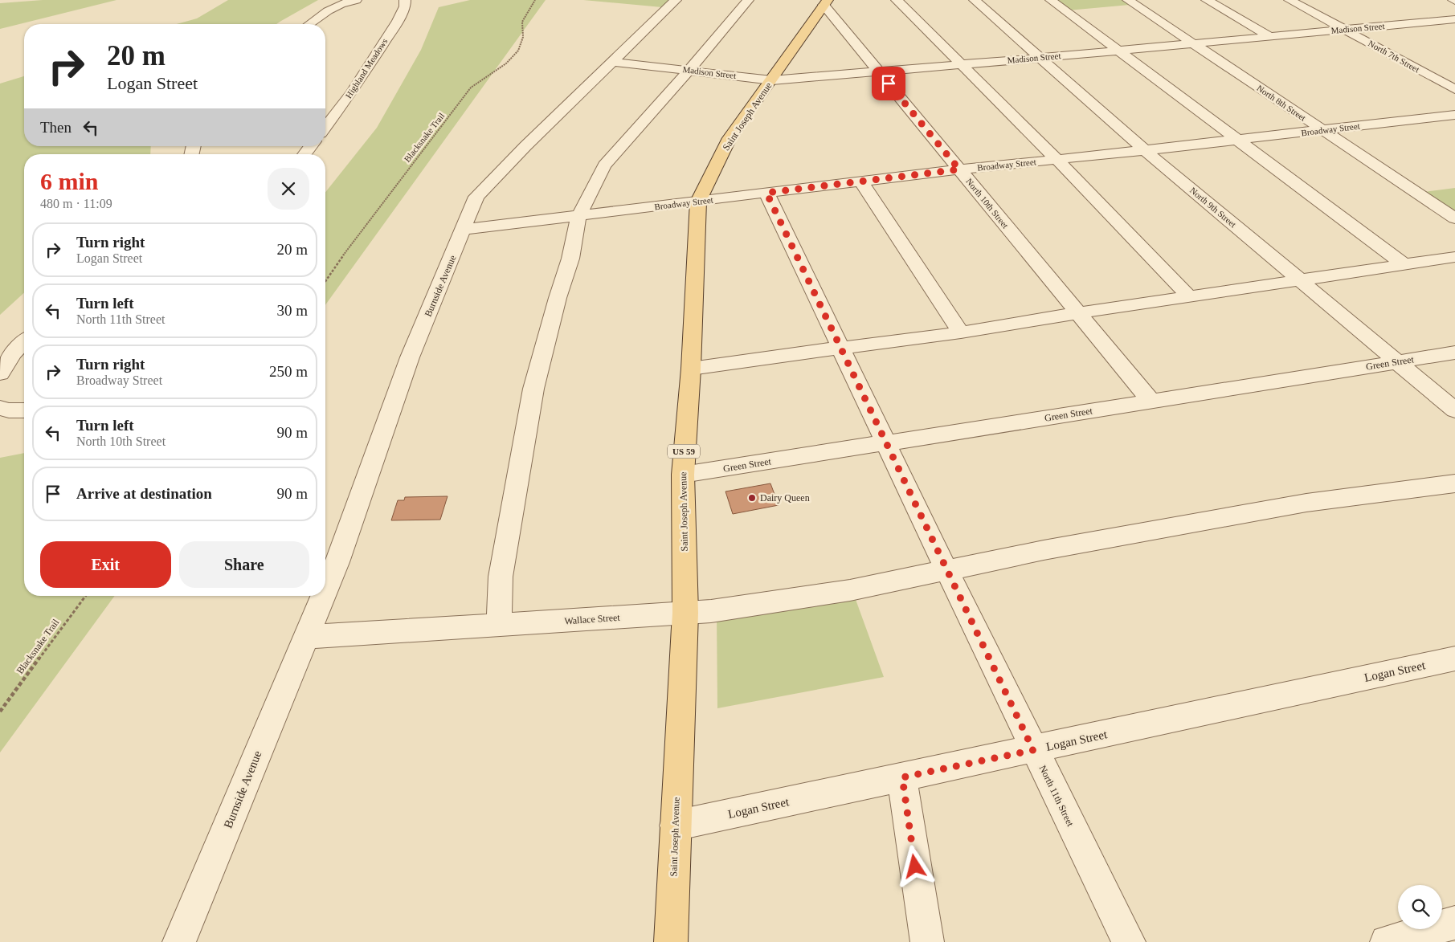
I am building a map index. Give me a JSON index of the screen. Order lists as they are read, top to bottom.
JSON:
{
  "streets": {
    "main road": ["Saint Joseph Avenue", "US 59"],
    "street": [
      "Madison Street",
      "North 7th Street",
      "Highland Meadows",
      "North 8th Street",
      "Broadway Street",
      "North 10th Street",
      "North 9th Street",
      "Burnside Avenue",
      "Green Street",
      "Wallace Street",
      "Logan Street",
      "North 11th Street"
    ],
    "path": ["Blacksnake Trail"]
  },
  "crossings": [
    ["Madison Street", "North 7th Street"],
    ["Madison Street", "North 8th Street"],
    ["Madison Street", "Saint Joseph Avenue"],
    ["Madison Street", "North 10th Street"],
    ["Madison Street", "North 9th Street"],
    ["Madison Street", "Burnside Avenue"],
    ["North 8th Street", "Broadway Street"],
    ["Saint Joseph Avenue", "Broadway Street"],
    ["Saint Joseph Avenue", "North 10th Street"],
    ["Saint Joseph Avenue", "Green Street"],
    ["Saint Joseph Avenue", "Wallace Street"],
    ["Saint Joseph Avenue", "Logan Street"],
    ["Broadway Street", "North 10th Street"],
    ["Broadway Street", "North 9th Street"],
    ["Broadway Street", "Burnside Avenue"],
    ["Broadway Street", "North 11th Street"],
    ["North 10th Street", "Green Street"],
    ["North 9th Street", "Green Street"],
    ["Green Street", "North 11th Street"],
    ["Wallace Street", "North 11th Street"],
    ["Logan Street", "North 11th Street"]
  ],
  "places": ["Dairy Queen"],
  "page": {
    "turn": ["20 m", "Logan Street"],
    "then": "Then",
    "heading": ["6 min", "480 m · 11:09"],
    "list": [
      {
        "name": "Turn right",
        "note": "Logan Street",
        "value": "20 m"
      },
      {
        "name": "Turn left",
        "note": "North 11th Street",
        "value": "30 m"
      },
      {
        "name": "Turn right",
        "note": "Broadway Street",
        "value": "250 m"
      },
      {
        "name": "Turn left",
        "note": "North 10th Street",
        "value": "90 m"
      },
      {
        "name": "Arrive at destination",
        "value": "90 m"
      }
    ],
    "buttons": ["Exit", "Share"]
  }
}
